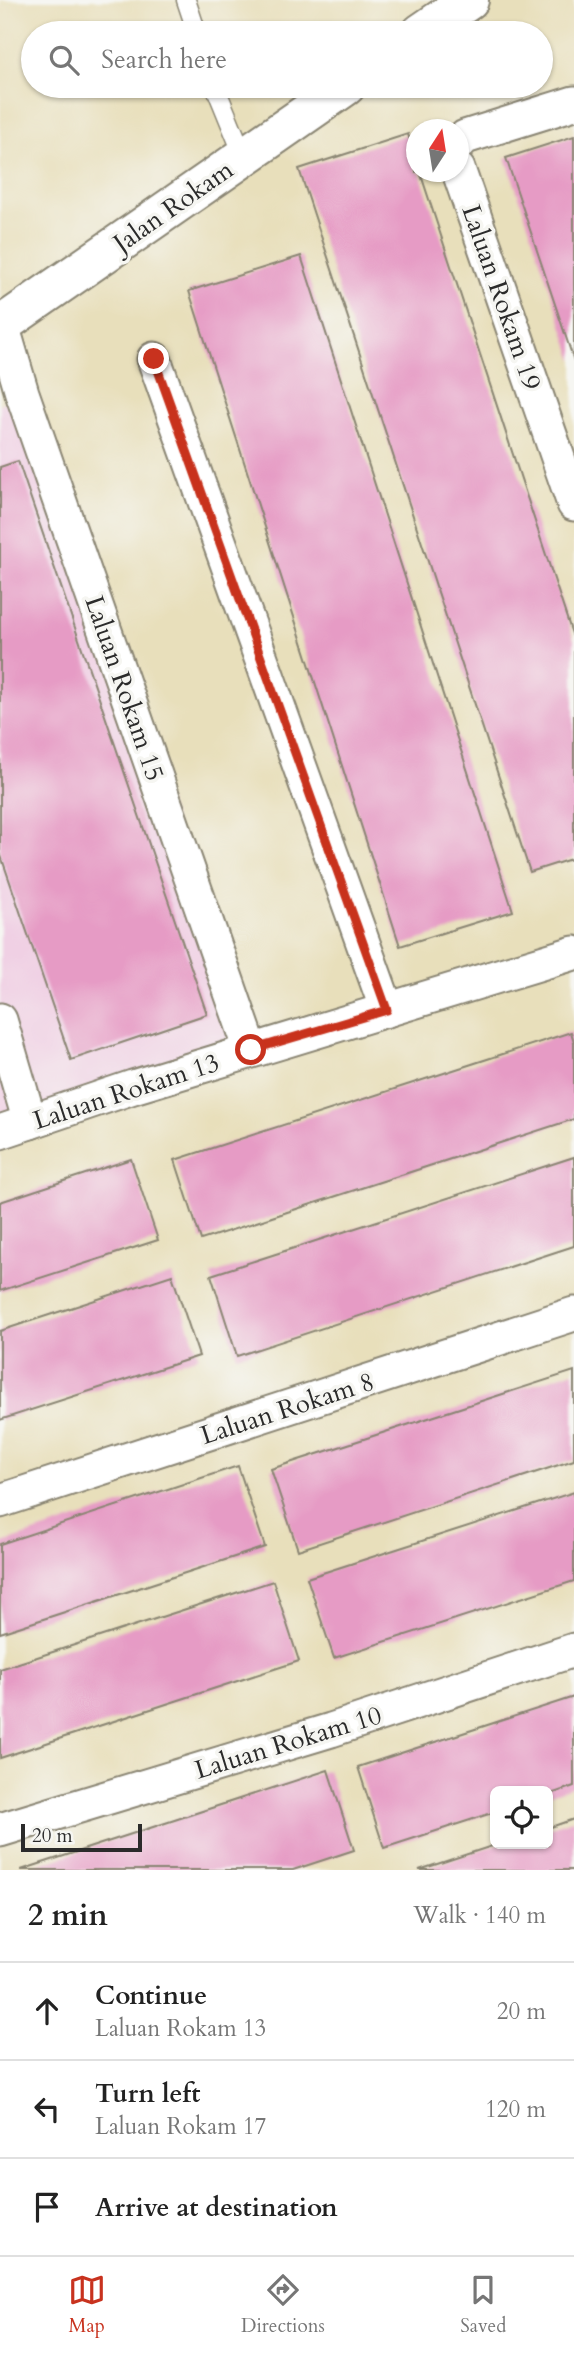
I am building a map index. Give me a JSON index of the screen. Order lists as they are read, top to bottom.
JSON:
{
  "streets": {
    "main road": ["Jalan Rokam"],
    "street": [
      "Laluan Rokam 19",
      "Laluan Rokam 15",
      "Laluan Rokam 13",
      "Laluan Rokam 8",
      "Laluan Rokam 10"
    ]
  },
  "crossings": [
    ["Jalan Rokam", "Laluan Rokam 15"],
    ["Laluan Rokam 15", "Laluan Rokam 13"]
  ],
  "scale_bar": "20 m",
  "north": "top",
  "page": {
    "search": "Search here",
    "scale": "20 m",
    "heading": ["2 min", "Walk · 140 m"],
    "list": [
      ["Continue", "Laluan Rokam 13", "20 m"],
      ["Turn left", "Laluan Rokam 17", "120 m"],
      "Arrive at destination"
    ],
    "nav": ["Map", "Directions", "Saved"]
  }
}
